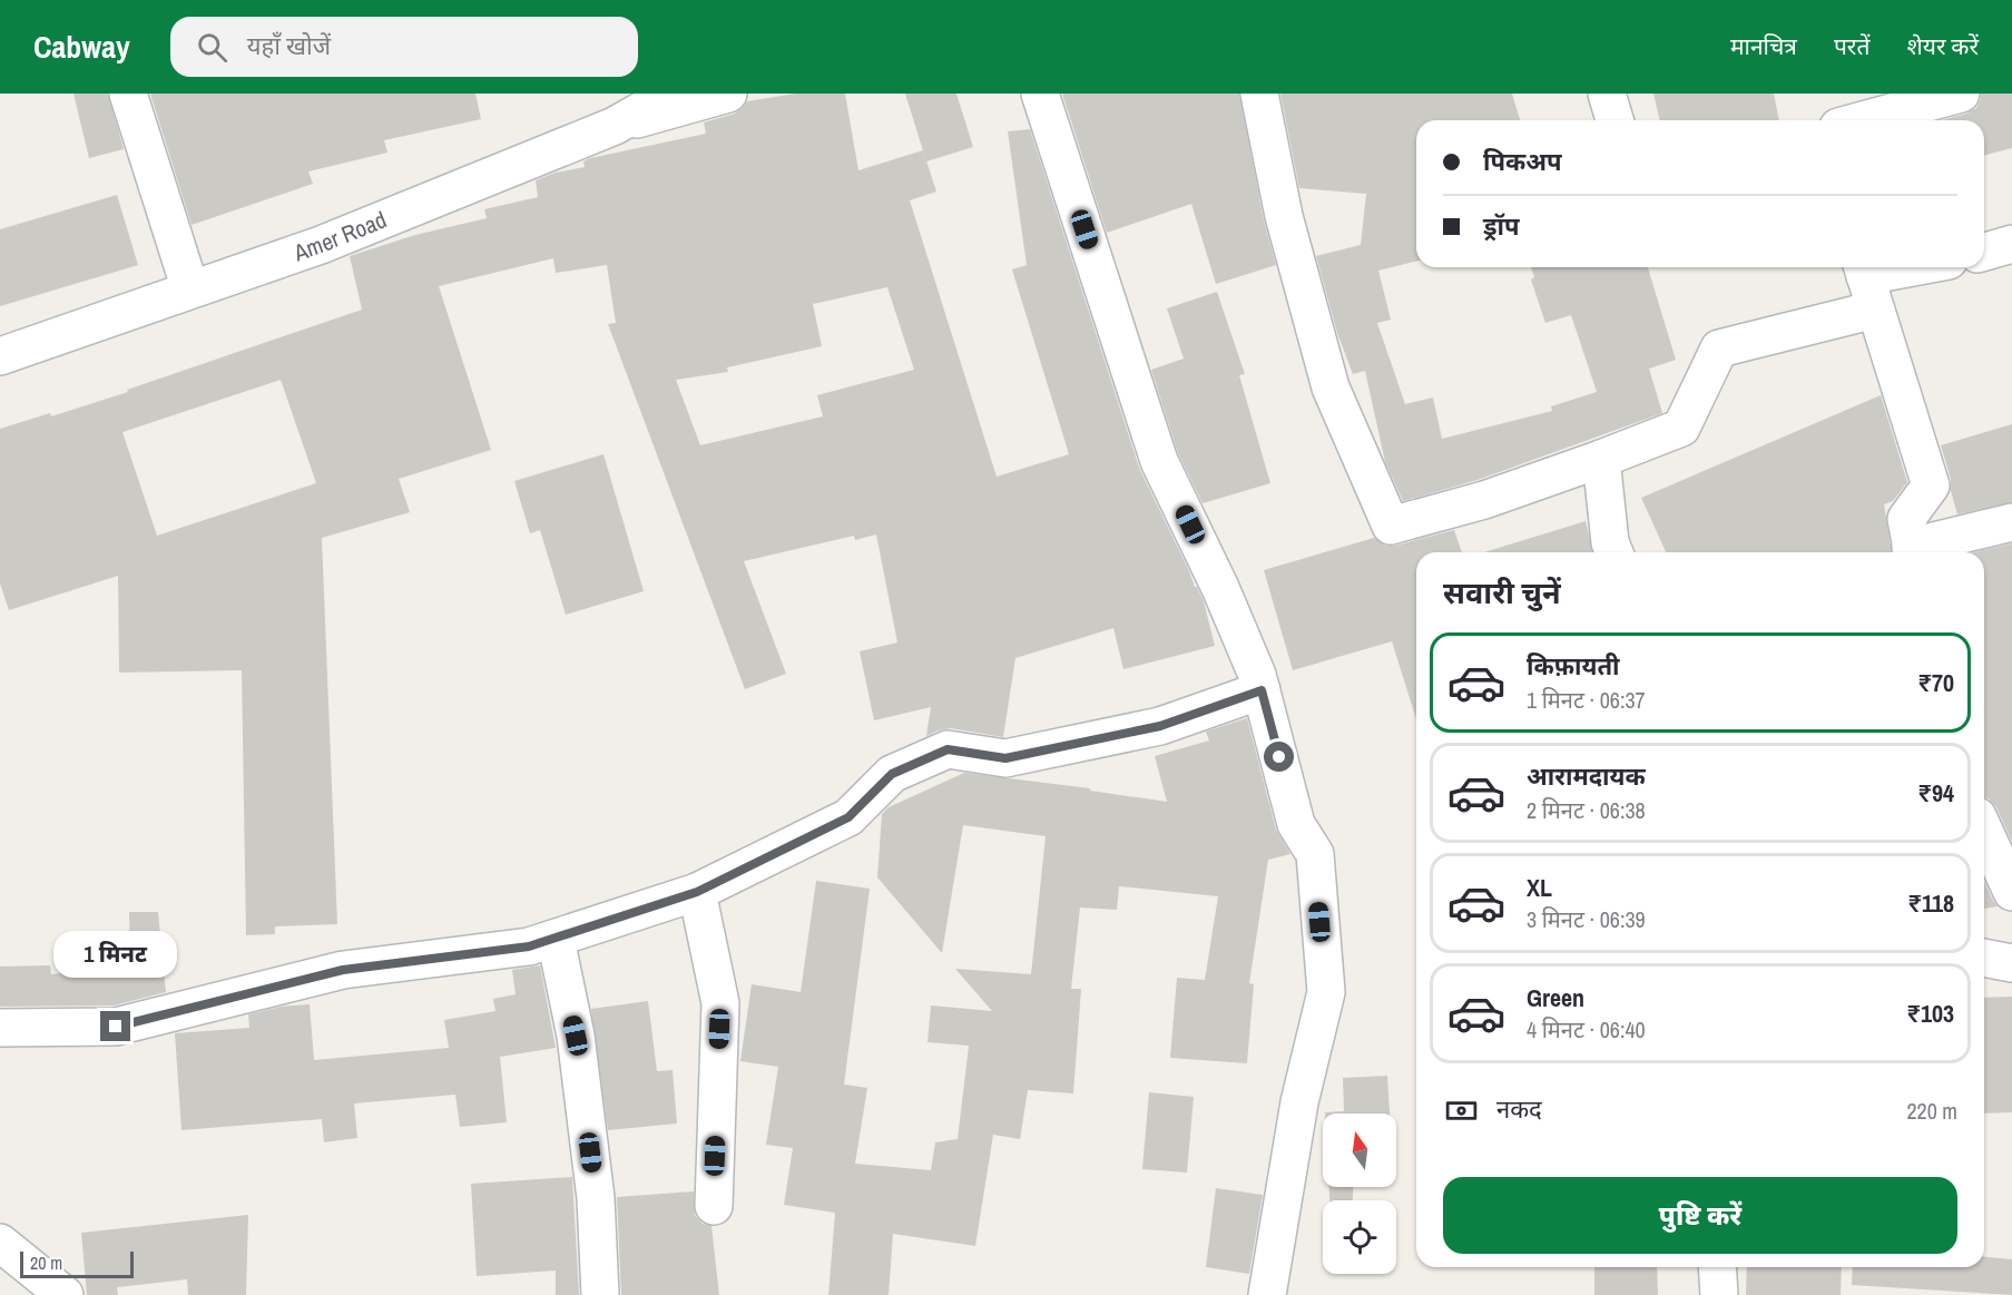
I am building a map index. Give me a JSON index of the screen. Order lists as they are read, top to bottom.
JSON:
{
  "streets": {
    "street": ["Amer Road"]
  },
  "scale_bar": "20 m",
  "north": "top",
  "page": {
    "header": "Cabway",
    "search": "यहाँ खोजें",
    "nav": ["मानचित्र", "परतें", "शेयर करें"],
    "banner": ["पिकअप", "ड्रॉप"],
    "heading": "सवारी चुनें",
    "list": [
      {
        "name": "किफ़ायती",
        "note": "1 मिनट · 06:37",
        "value": "₹70"
      },
      {
        "name": "आरामदायक",
        "note": "2 मिनट · 06:38",
        "value": "₹94"
      },
      {
        "name": "XL",
        "note": "3 मिनट · 06:39",
        "value": "₹118"
      },
      {
        "name": "Green",
        "note": "4 मिनट · 06:40",
        "value": "₹103"
      }
    ],
    "bubble": "1 मिनट",
    "pay": ["नकद", "220 m"],
    "buttons": "पुष्टि करें",
    "scale": "20 m"
  }
}
